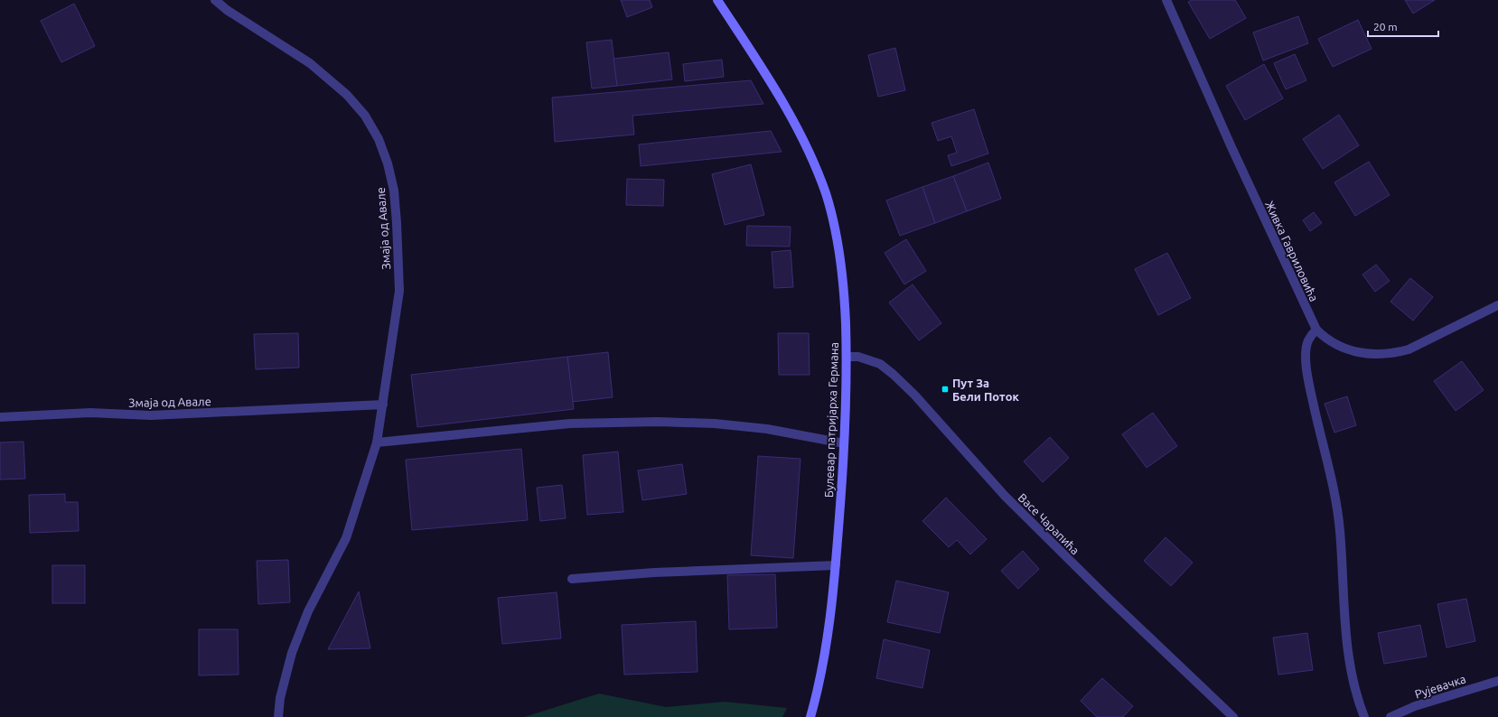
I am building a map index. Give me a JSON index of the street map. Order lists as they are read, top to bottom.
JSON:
{
  "streets": {
    "main road": ["Булевар патријарха Германа"],
    "street": [
      "Змаја од Авале",
      "Живка Гавриловића",
      "Васе Чарапића",
      "Рујевачка"
    ]
  },
  "crossings": [
    ["Булевар патријарха Германа", "Васе Чарапића"]
  ],
  "places": {
    "transit": ["Пут За Бели Поток"]
  },
  "scale_bar": "20 m"
}
